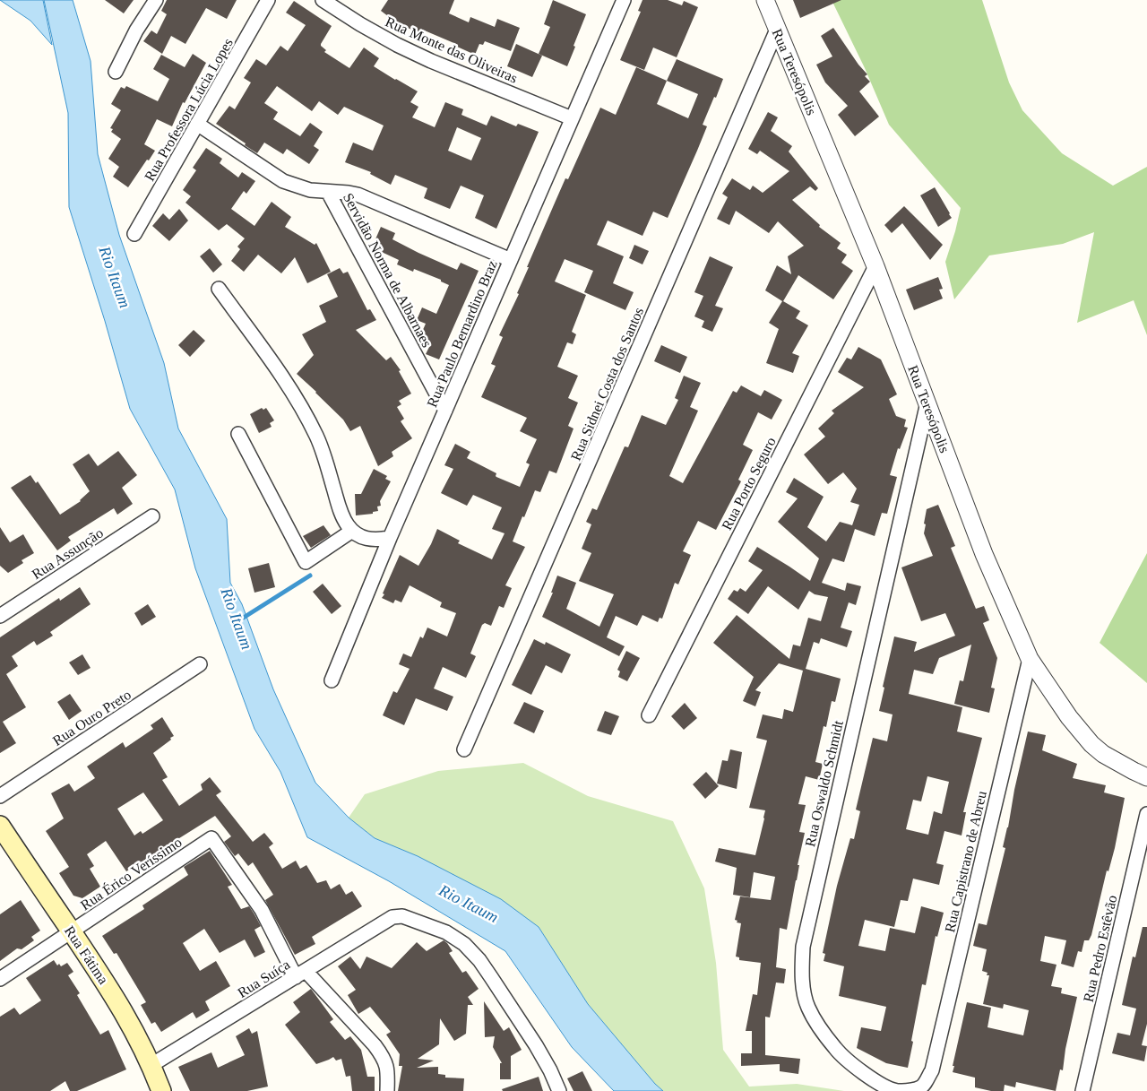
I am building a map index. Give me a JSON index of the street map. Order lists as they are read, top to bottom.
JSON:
{
  "streets": {
    "main road": ["Rua Fátima"],
    "street": [
      "Rua Monte das Oliveiras",
      "Rua Teresópolis",
      "Rua Professora Lúcia Lopes",
      "Servidão Norma de Albarnaes",
      "Rua Paulo Bernardino Braz",
      "Rua Sidnei Costa dos Santos",
      "Rua Porto Seguro",
      "Rua Assunção",
      "Rua Ouro Preto",
      "Rua Oswaldo Schmidt",
      "Rua Capistrano de Abreu",
      "Rua Érico Veríssimo",
      "Rua Pedro Estêvão",
      "Rua Suíça"
    ]
  },
  "crossings": [
    ["Rua Monte das Oliveiras", "Rua Paulo Bernardino Braz"],
    ["Rua Teresópolis", "Rua Sidnei Costa dos Santos"],
    ["Rua Teresópolis", "Rua Porto Seguro"],
    ["Rua Teresópolis", "Rua Oswaldo Schmidt"],
    ["Rua Teresópolis", "Rua Capistrano de Abreu"],
    ["Servidão Norma de Albarnaes", "Rua Paulo Bernardino Braz"],
    ["Rua Oswaldo Schmidt", "Rua Capistrano de Abreu"],
    ["Rua Érico Veríssimo", "Rua Fátima"],
    ["Rua Érico Veríssimo", "Rua Suíça"],
    ["Rua Fátima", "Rua Suíça"]
  ],
  "water": ["Rio Itaum"]
}
